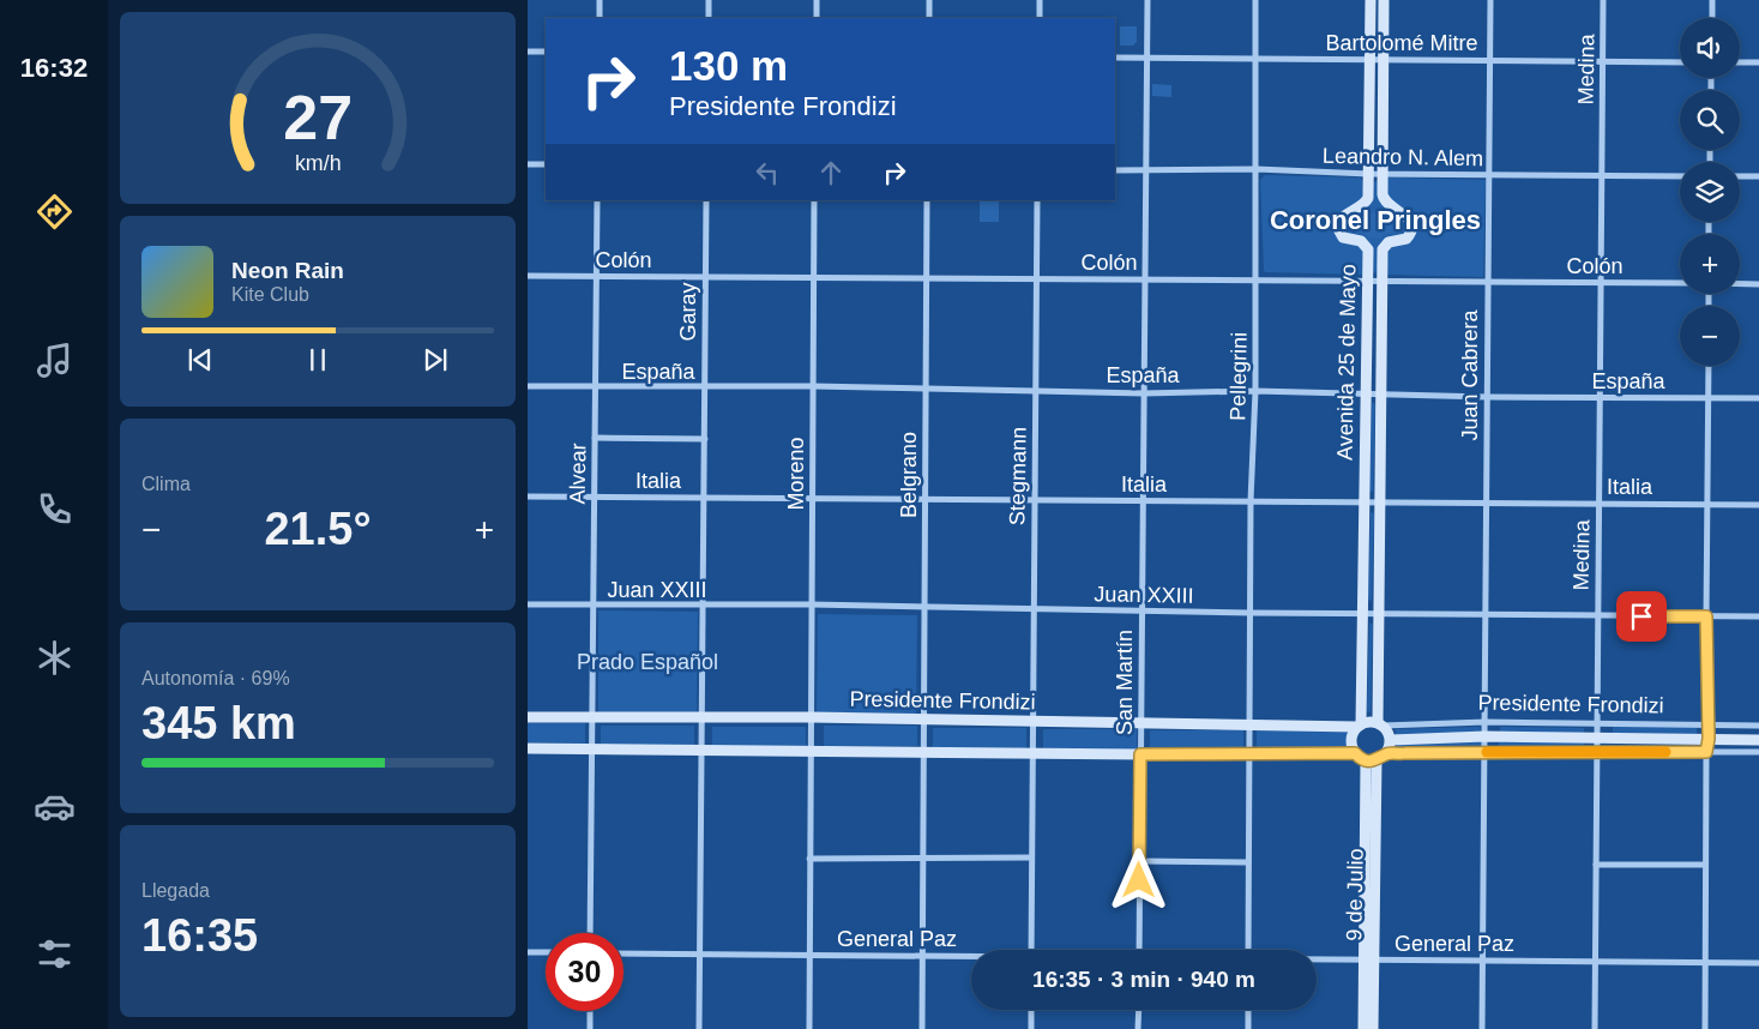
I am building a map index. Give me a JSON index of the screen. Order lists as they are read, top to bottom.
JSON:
{
  "streets": {
    "main road": ["Avenida 25 de Mayo", "Presidente Frondizi", "9 de Julio"],
    "street": [
      "Bartolomé Mitre",
      "Medina",
      "Leandro N. Alem",
      "Colón",
      "Garay",
      "España",
      "Juan Cabrera",
      "Pellegrini",
      "Alvear",
      "Moreno",
      "Belgrano",
      "Stegmann",
      "Italia",
      "Juan XXIII",
      "San Martín",
      "General Paz"
    ]
  },
  "crossings": [
    ["Bartolomé Mitre", "Medina"],
    ["Bartolomé Mitre", "Avenida 25 de Mayo"],
    ["Bartolomé Mitre", "Juan Cabrera"],
    ["Bartolomé Mitre", "Pellegrini"],
    ["Bartolomé Mitre", "San Martín"],
    ["Medina", "Leandro N. Alem"],
    ["Medina", "Colón"],
    ["Medina", "España"],
    ["Medina", "Italia"],
    ["Medina", "Juan XXIII"],
    ["Medina", "Presidente Frondizi"],
    ["Medina", "General Paz"],
    ["Leandro N. Alem", "Avenida 25 de Mayo"],
    ["Leandro N. Alem", "Juan Cabrera"],
    ["Leandro N. Alem", "Pellegrini"],
    ["Leandro N. Alem", "San Martín"],
    ["Colón", "Garay"],
    ["Colón", "Avenida 25 de Mayo"],
    ["Colón", "Juan Cabrera"],
    ["Colón", "Pellegrini"],
    ["Colón", "Alvear"],
    ["Colón", "Moreno"],
    ["Colón", "Belgrano"],
    ["Colón", "Stegmann"],
    ["Colón", "San Martín"],
    ["Garay", "España"],
    ["Garay", "Italia"],
    ["Garay", "Juan XXIII"],
    ["Garay", "Presidente Frondizi"],
    ["Garay", "General Paz"],
    ["Avenida 25 de Mayo", "España"],
    ["Avenida 25 de Mayo", "Italia"],
    ["Avenida 25 de Mayo", "Juan XXIII"],
    ["Avenida 25 de Mayo", "Presidente Frondizi"],
    ["Avenida 25 de Mayo", "9 de Julio"],
    ["España", "Juan Cabrera"],
    ["España", "Pellegrini"],
    ["España", "Alvear"],
    ["España", "Moreno"],
    ["España", "Belgrano"],
    ["España", "Stegmann"],
    ["España", "San Martín"],
    ["Juan Cabrera", "Italia"],
    ["Juan Cabrera", "Juan XXIII"],
    ["Juan Cabrera", "Presidente Frondizi"],
    ["Juan Cabrera", "General Paz"],
    ["Pellegrini", "Italia"],
    ["Pellegrini", "Juan XXIII"],
    ["Pellegrini", "Presidente Frondizi"],
    ["Alvear", "Italia"],
    ["Alvear", "Juan XXIII"],
    ["Alvear", "Presidente Frondizi"],
    ["Moreno", "Italia"],
    ["Moreno", "Juan XXIII"],
    ["Moreno", "Presidente Frondizi"],
    ["Moreno", "General Paz"],
    ["Belgrano", "Italia"],
    ["Belgrano", "Juan XXIII"],
    ["Belgrano", "Presidente Frondizi"],
    ["Belgrano", "General Paz"],
    ["Stegmann", "Italia"],
    ["Stegmann", "Juan XXIII"],
    ["Stegmann", "Presidente Frondizi"],
    ["Italia", "San Martín"],
    ["Juan XXIII", "San Martín"],
    ["San Martín", "Presidente Frondizi"],
    ["Presidente Frondizi", "9 de Julio"],
    ["9 de Julio", "General Paz"]
  ],
  "districts": ["Coronel Pringles"],
  "parks": ["Prado Español"],
  "page": {
    "tabs": "16:32",
    "map_buttons": ["+", "−"],
    "turn": ["130 m", "Presidente Frondizi"],
    "song": ["Neon Rain", "Kite Club"],
    "tile": [
      "Clima",
      ["Autonomía · 69%", "345 km"],
      ["Llegada", "16:35"]
    ],
    "heat": ["−", "21.5°", "+"],
    "limit": "30",
    "trip": "16:35 · 3 min · 940 m",
    "gauge": ["27", "km/h"]
  }
}
